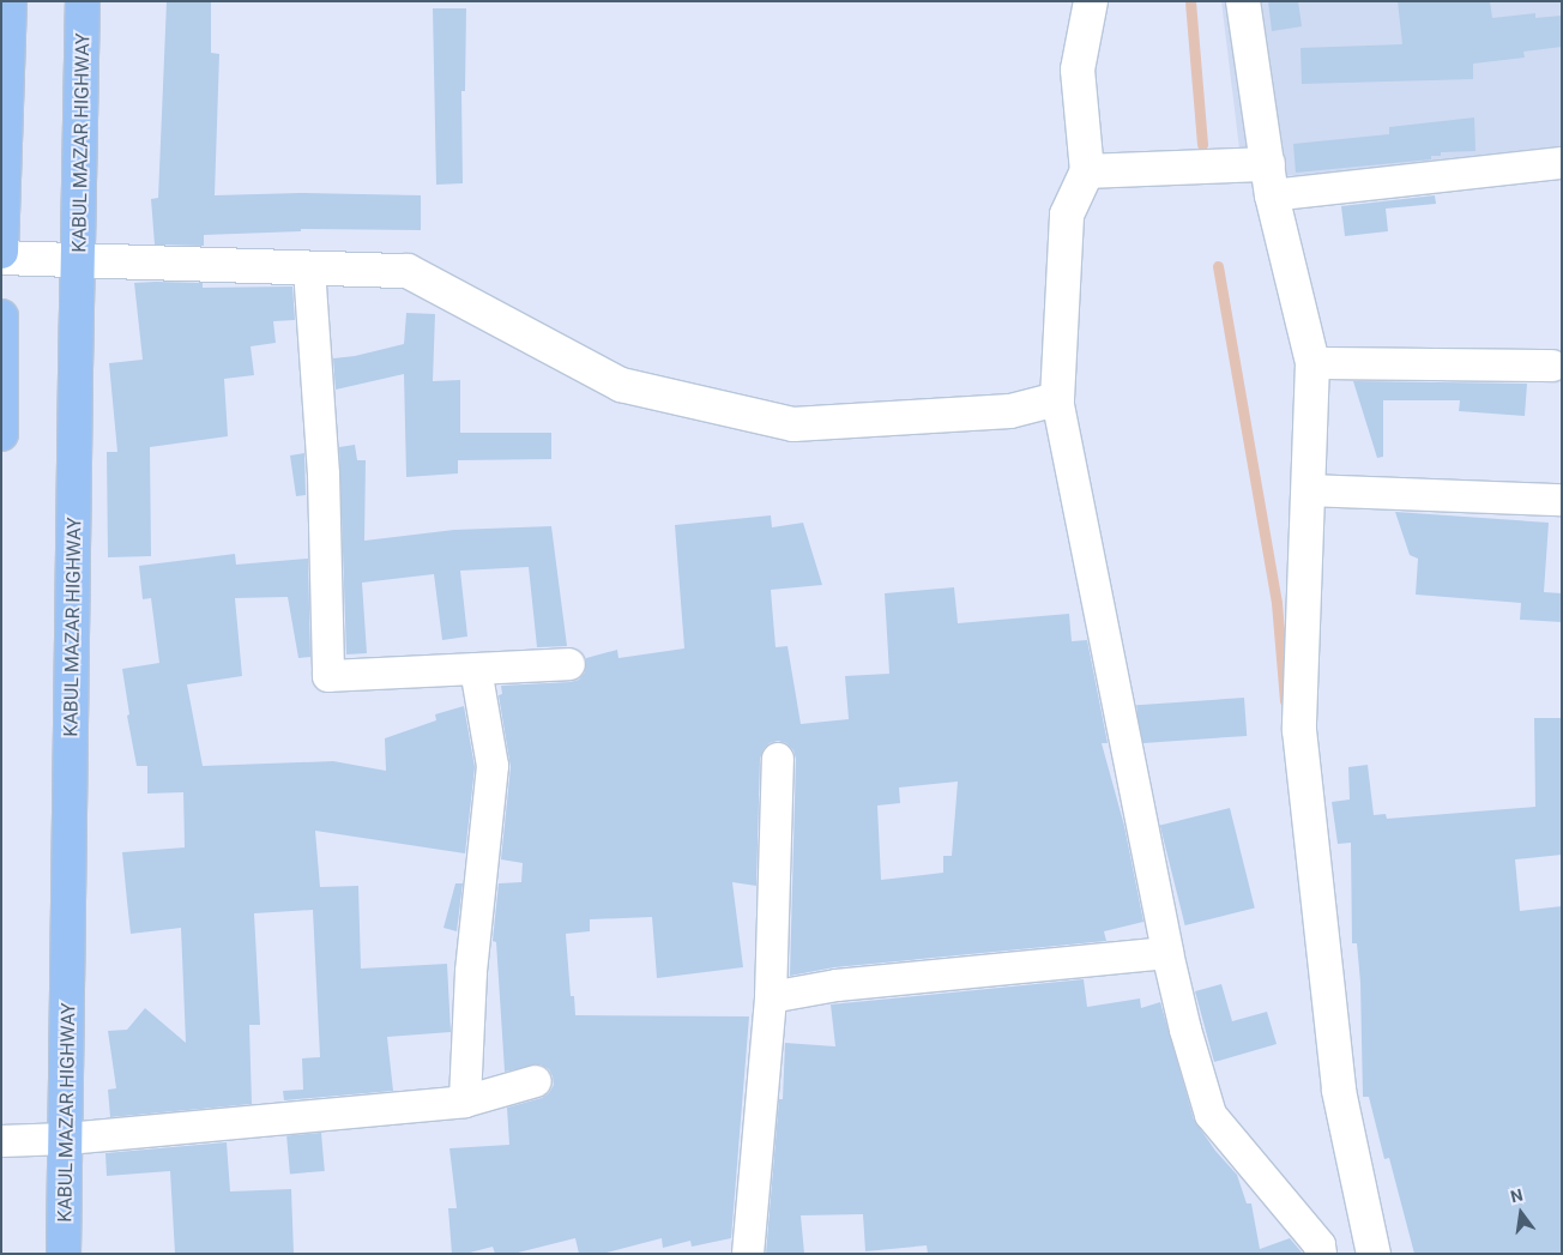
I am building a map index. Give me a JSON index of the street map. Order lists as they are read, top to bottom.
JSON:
{
  "streets": {
    "highway": ["KABUL MAZAR HIGHWAY"]
  },
  "north": "top"
}
